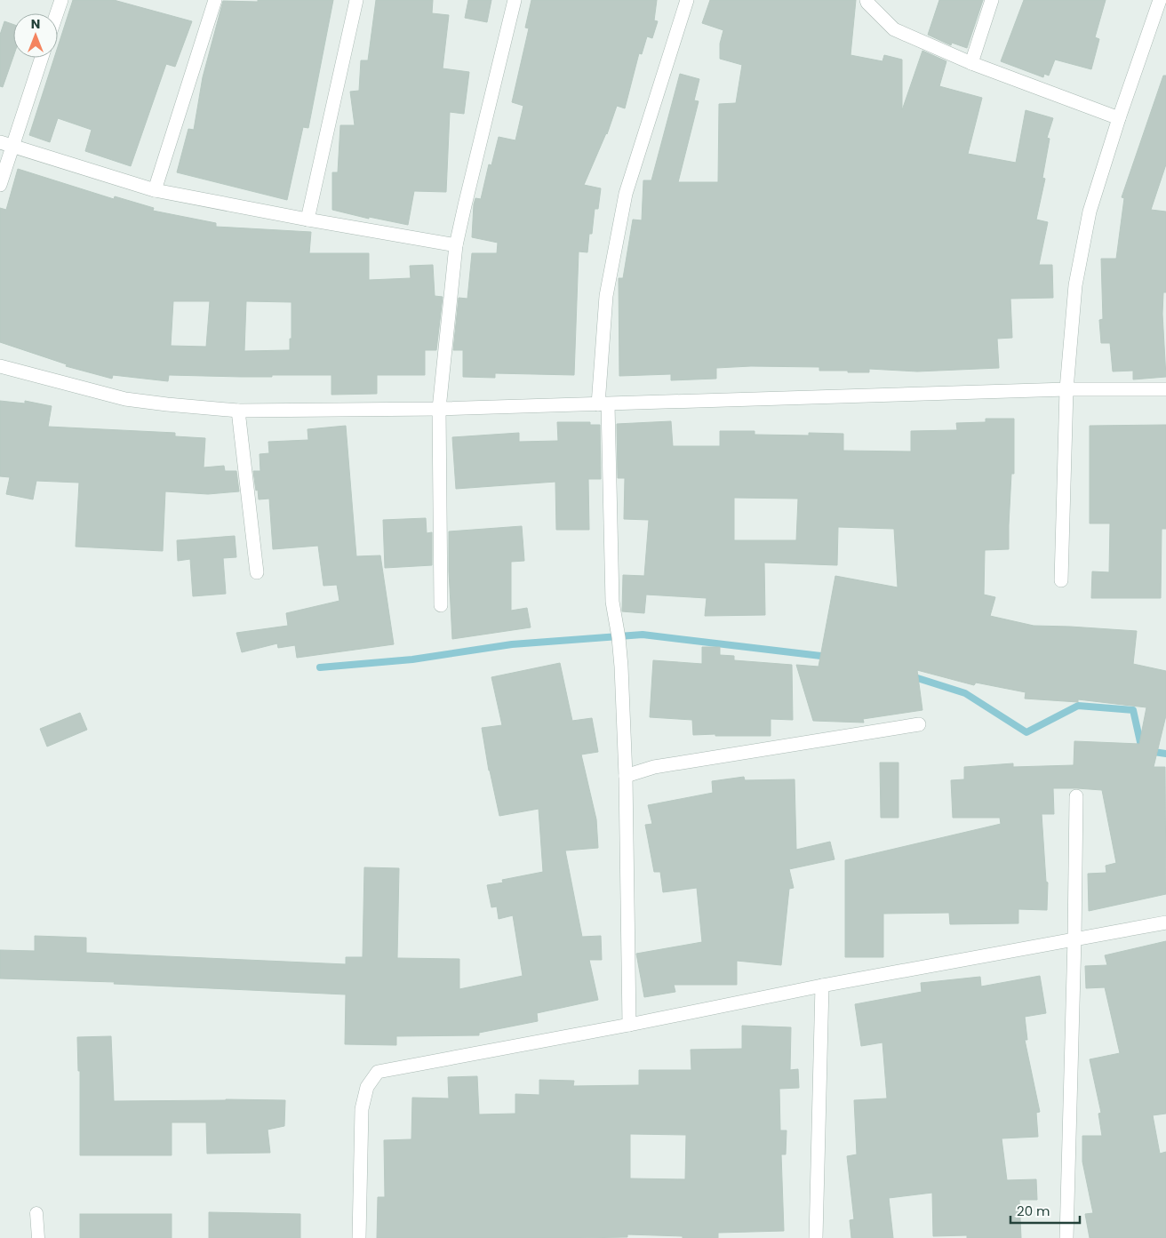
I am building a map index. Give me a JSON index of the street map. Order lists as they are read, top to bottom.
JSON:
{
  "scale_bar": "20 m",
  "north": "top"
}
